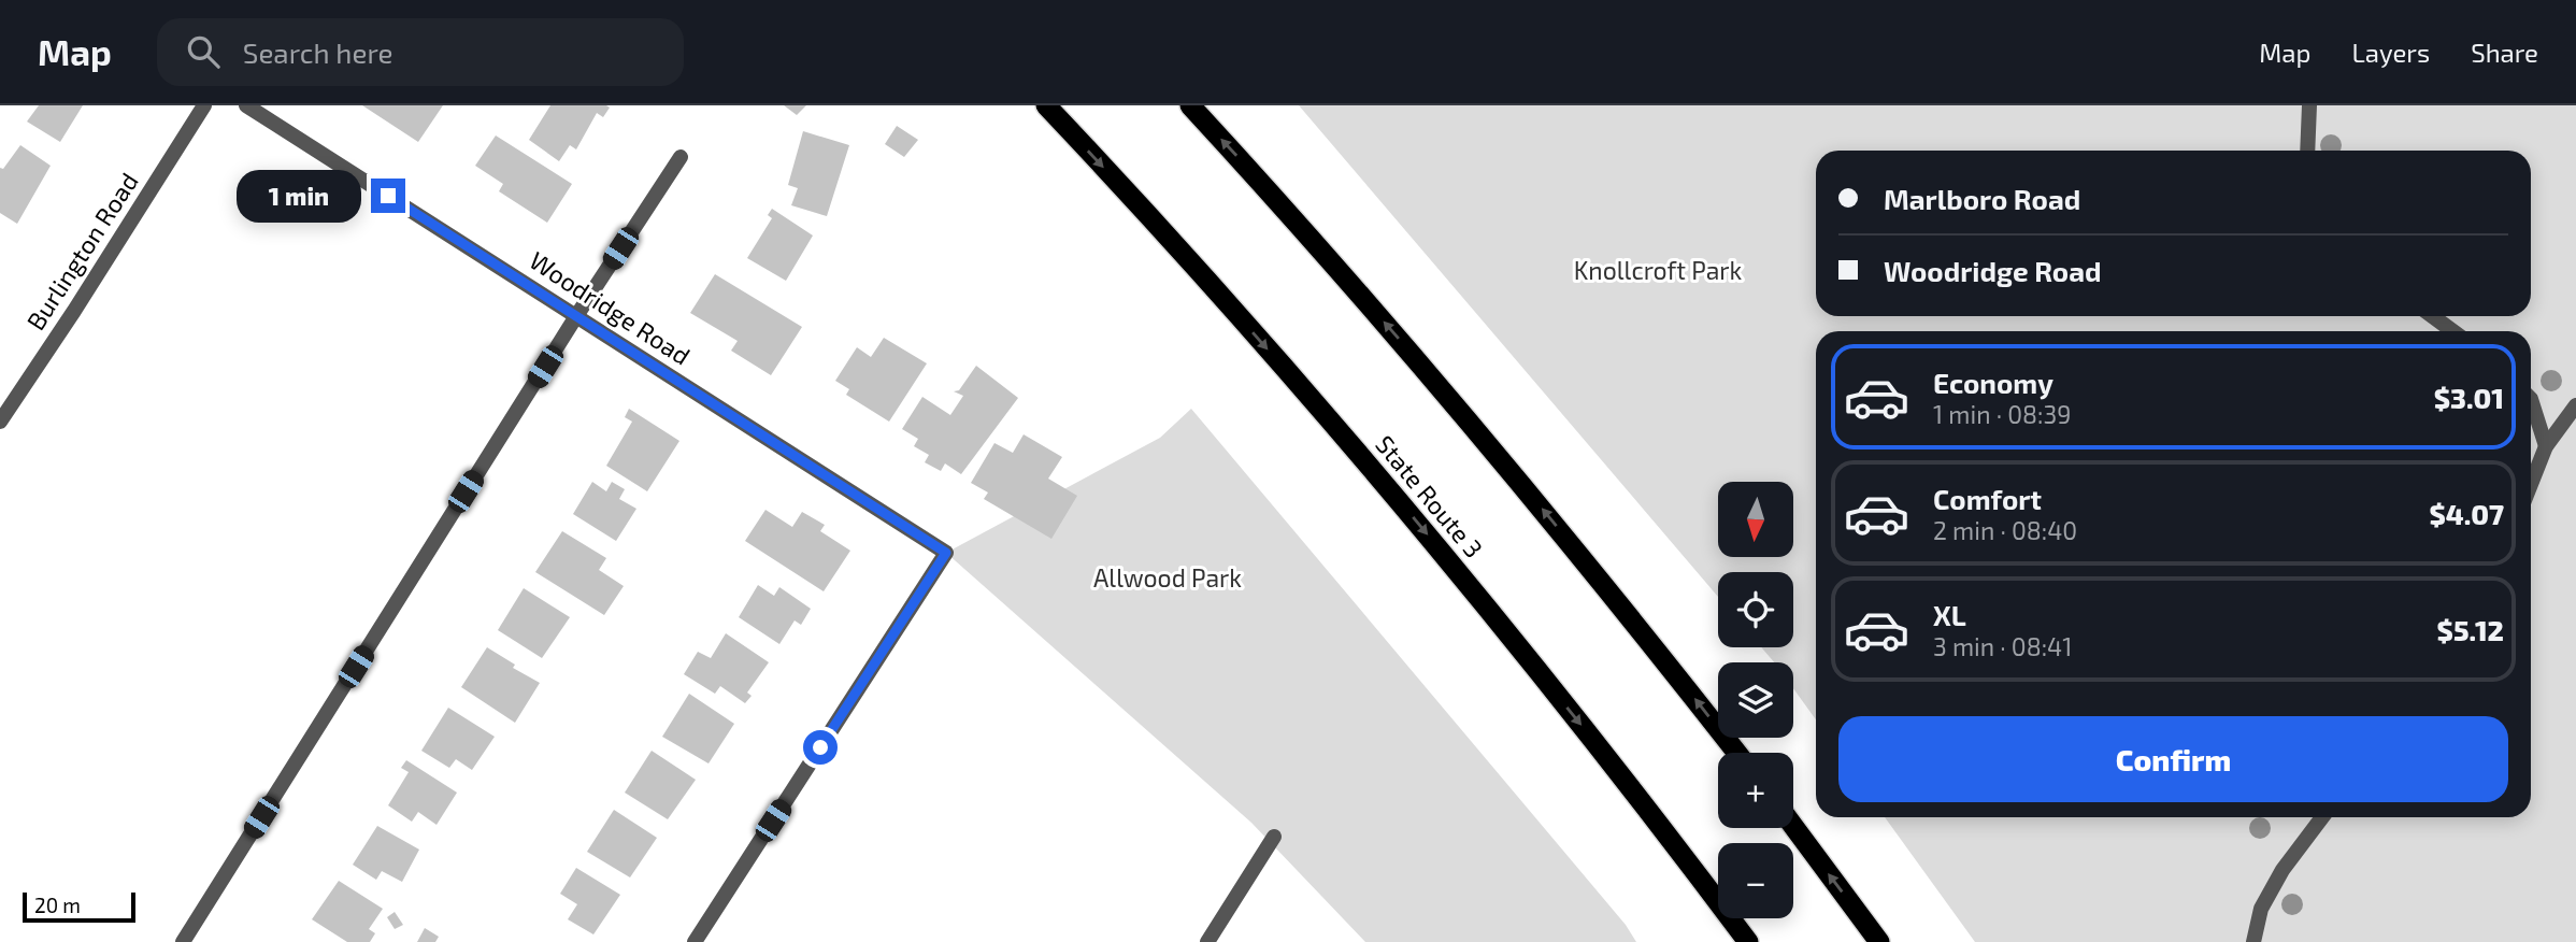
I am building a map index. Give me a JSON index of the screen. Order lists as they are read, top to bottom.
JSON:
{
  "streets": {
    "highway": ["State Route 3"],
    "street": ["Burlington Road", "Woodridge Road"]
  },
  "parks": ["Knollcroft Park", "Allwood Park"],
  "scale_bar": "20 m",
  "north": "bottom",
  "page": {
    "header": "Map",
    "search": "Search here",
    "nav": ["Map", "Layers", "Share"],
    "banner": ["Marlboro Road", "Woodridge Road"],
    "bubble": "1 min",
    "list": [
      {
        "name": "Economy",
        "note": "1 min · 08:39",
        "value": "$3.01"
      },
      {
        "name": "Comfort",
        "note": "2 min · 08:40",
        "value": "$4.07"
      },
      {
        "name": "XL",
        "note": "3 min · 08:41",
        "value": "$5.12"
      }
    ],
    "map_buttons": ["+", "−"],
    "buttons": "Confirm",
    "scale": "20 m"
  }
}
